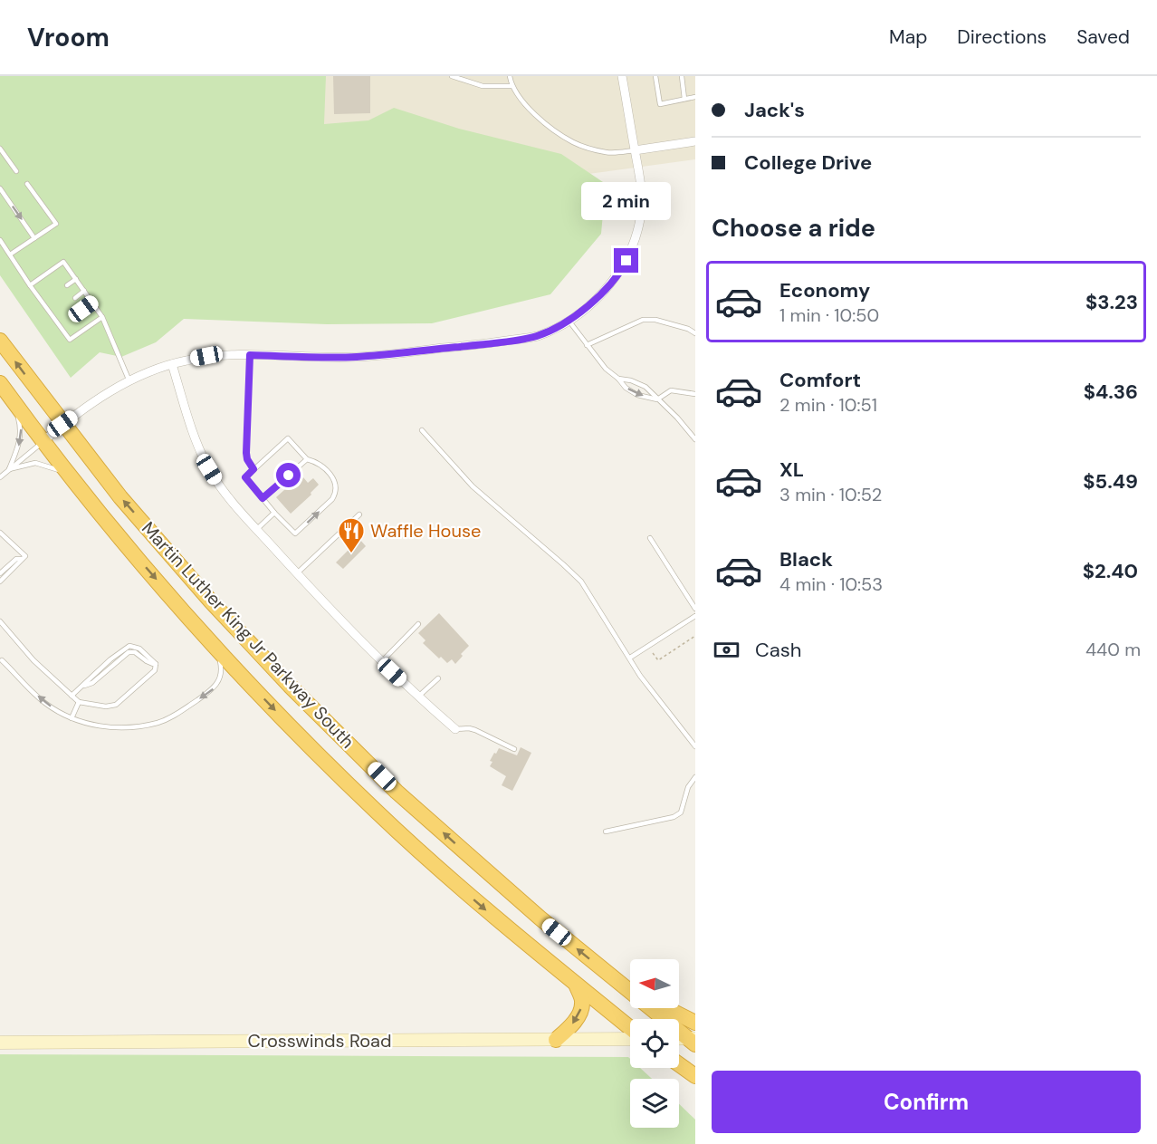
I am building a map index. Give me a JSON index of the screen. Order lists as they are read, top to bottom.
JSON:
{
  "streets": {
    "highway": ["Martin Luther King Jr Parkway South"],
    "street": ["Crosswinds Road"]
  },
  "places": {
    "restaurant": ["Waffle House"]
  },
  "north": "left",
  "page": {
    "header": "Vroom",
    "nav": ["Map", "Directions", "Saved"],
    "banner": ["Jack's", "College Drive"],
    "bubble": "2 min",
    "heading": "Choose a ride",
    "list": [
      {
        "name": "Economy",
        "note": "1 min · 10:50",
        "value": "$3.23"
      },
      {
        "name": "Comfort",
        "note": "2 min · 10:51",
        "value": "$4.36"
      },
      {
        "name": "XL",
        "note": "3 min · 10:52",
        "value": "$5.49"
      },
      {
        "name": "Black",
        "note": "4 min · 10:53",
        "value": "$2.40"
      }
    ],
    "pay": ["Cash", "440 m"],
    "buttons": "Confirm"
  }
}
